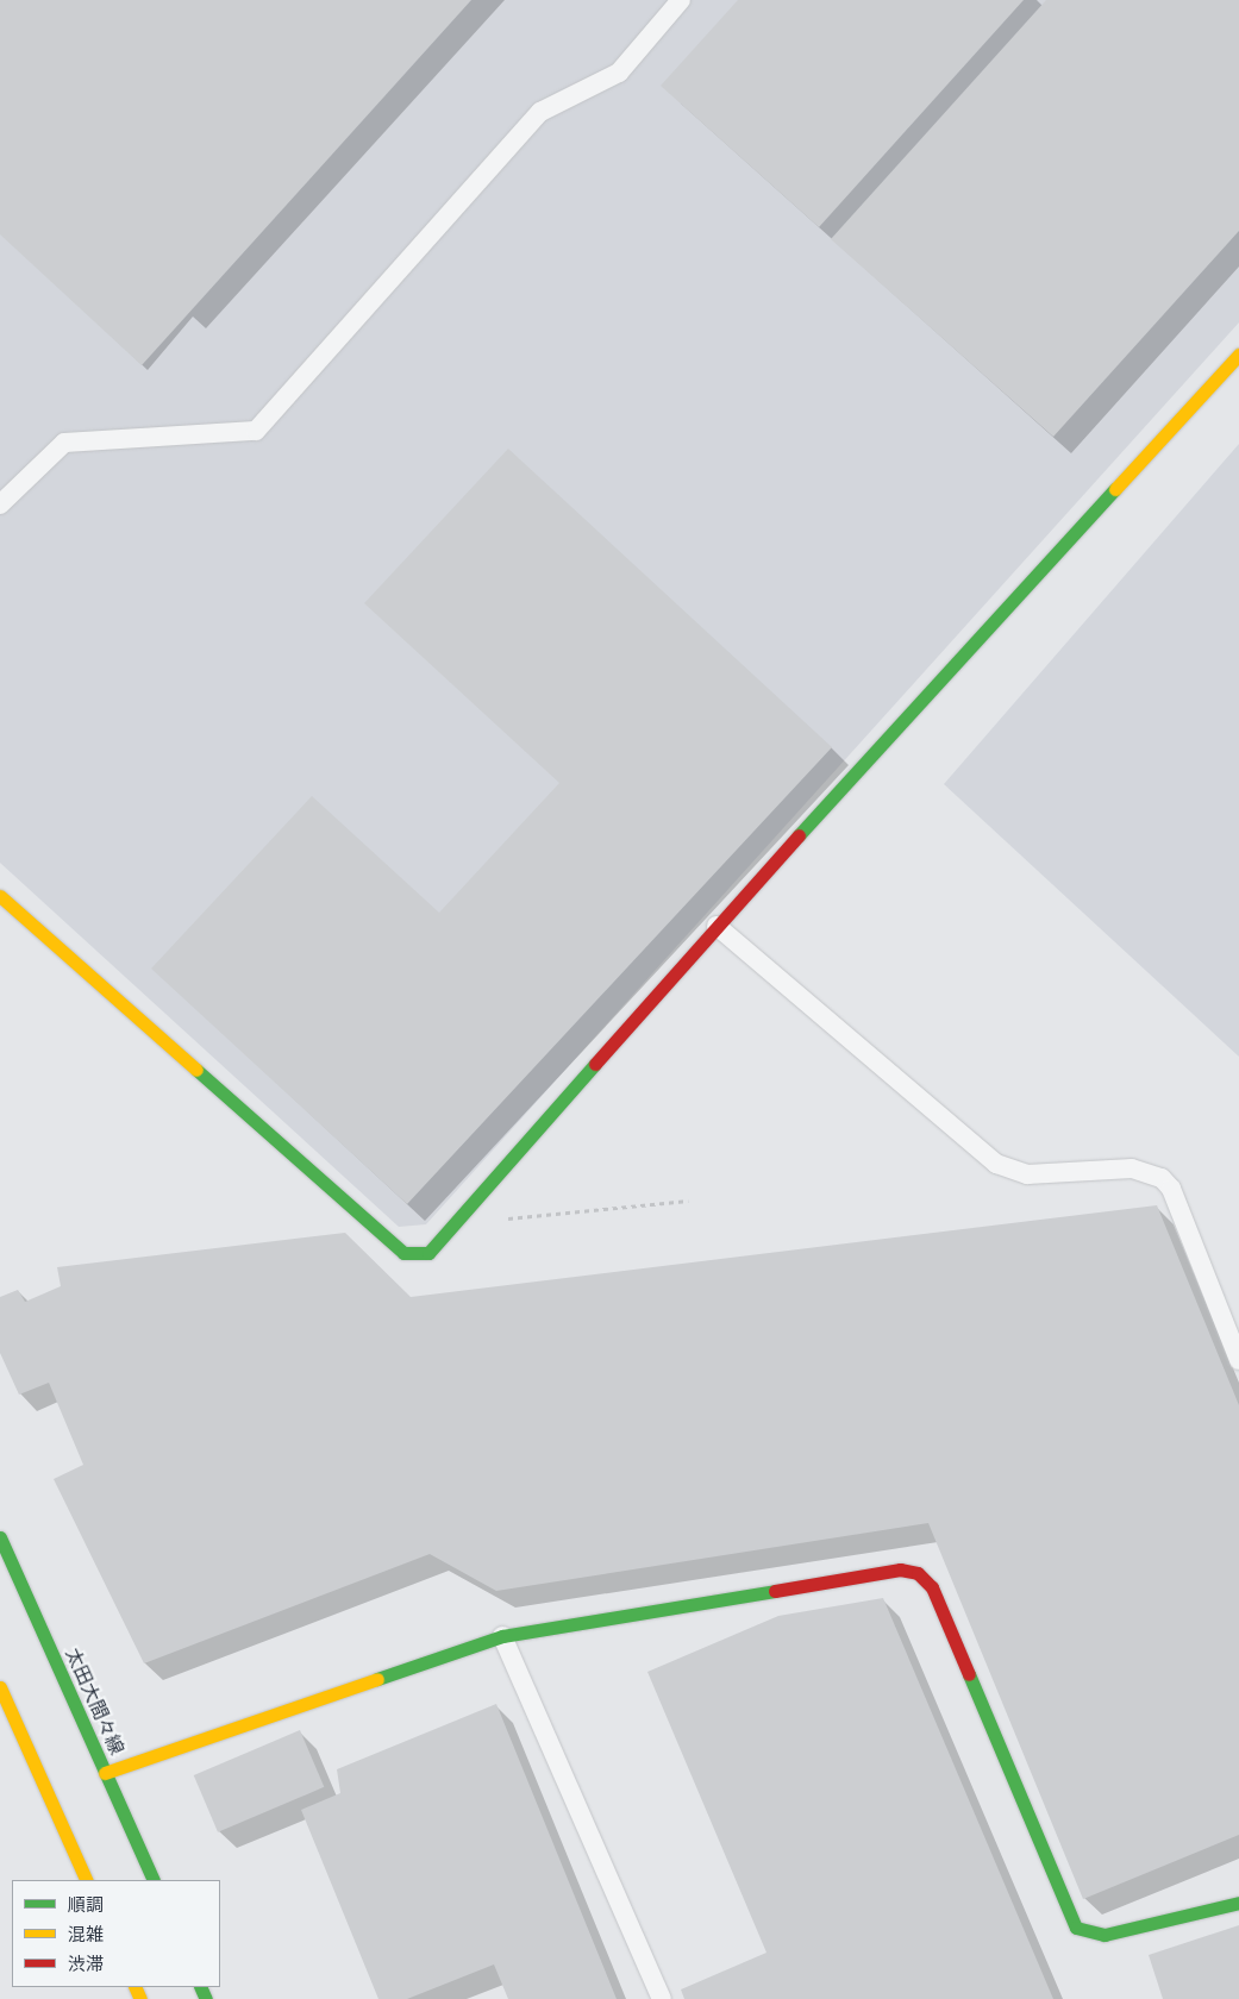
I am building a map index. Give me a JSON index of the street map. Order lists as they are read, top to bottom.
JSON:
{
  "streets": {
    "street": ["太田大間々線"]
  },
  "legend": ["順調", "混雑", "渋滞"]
}
